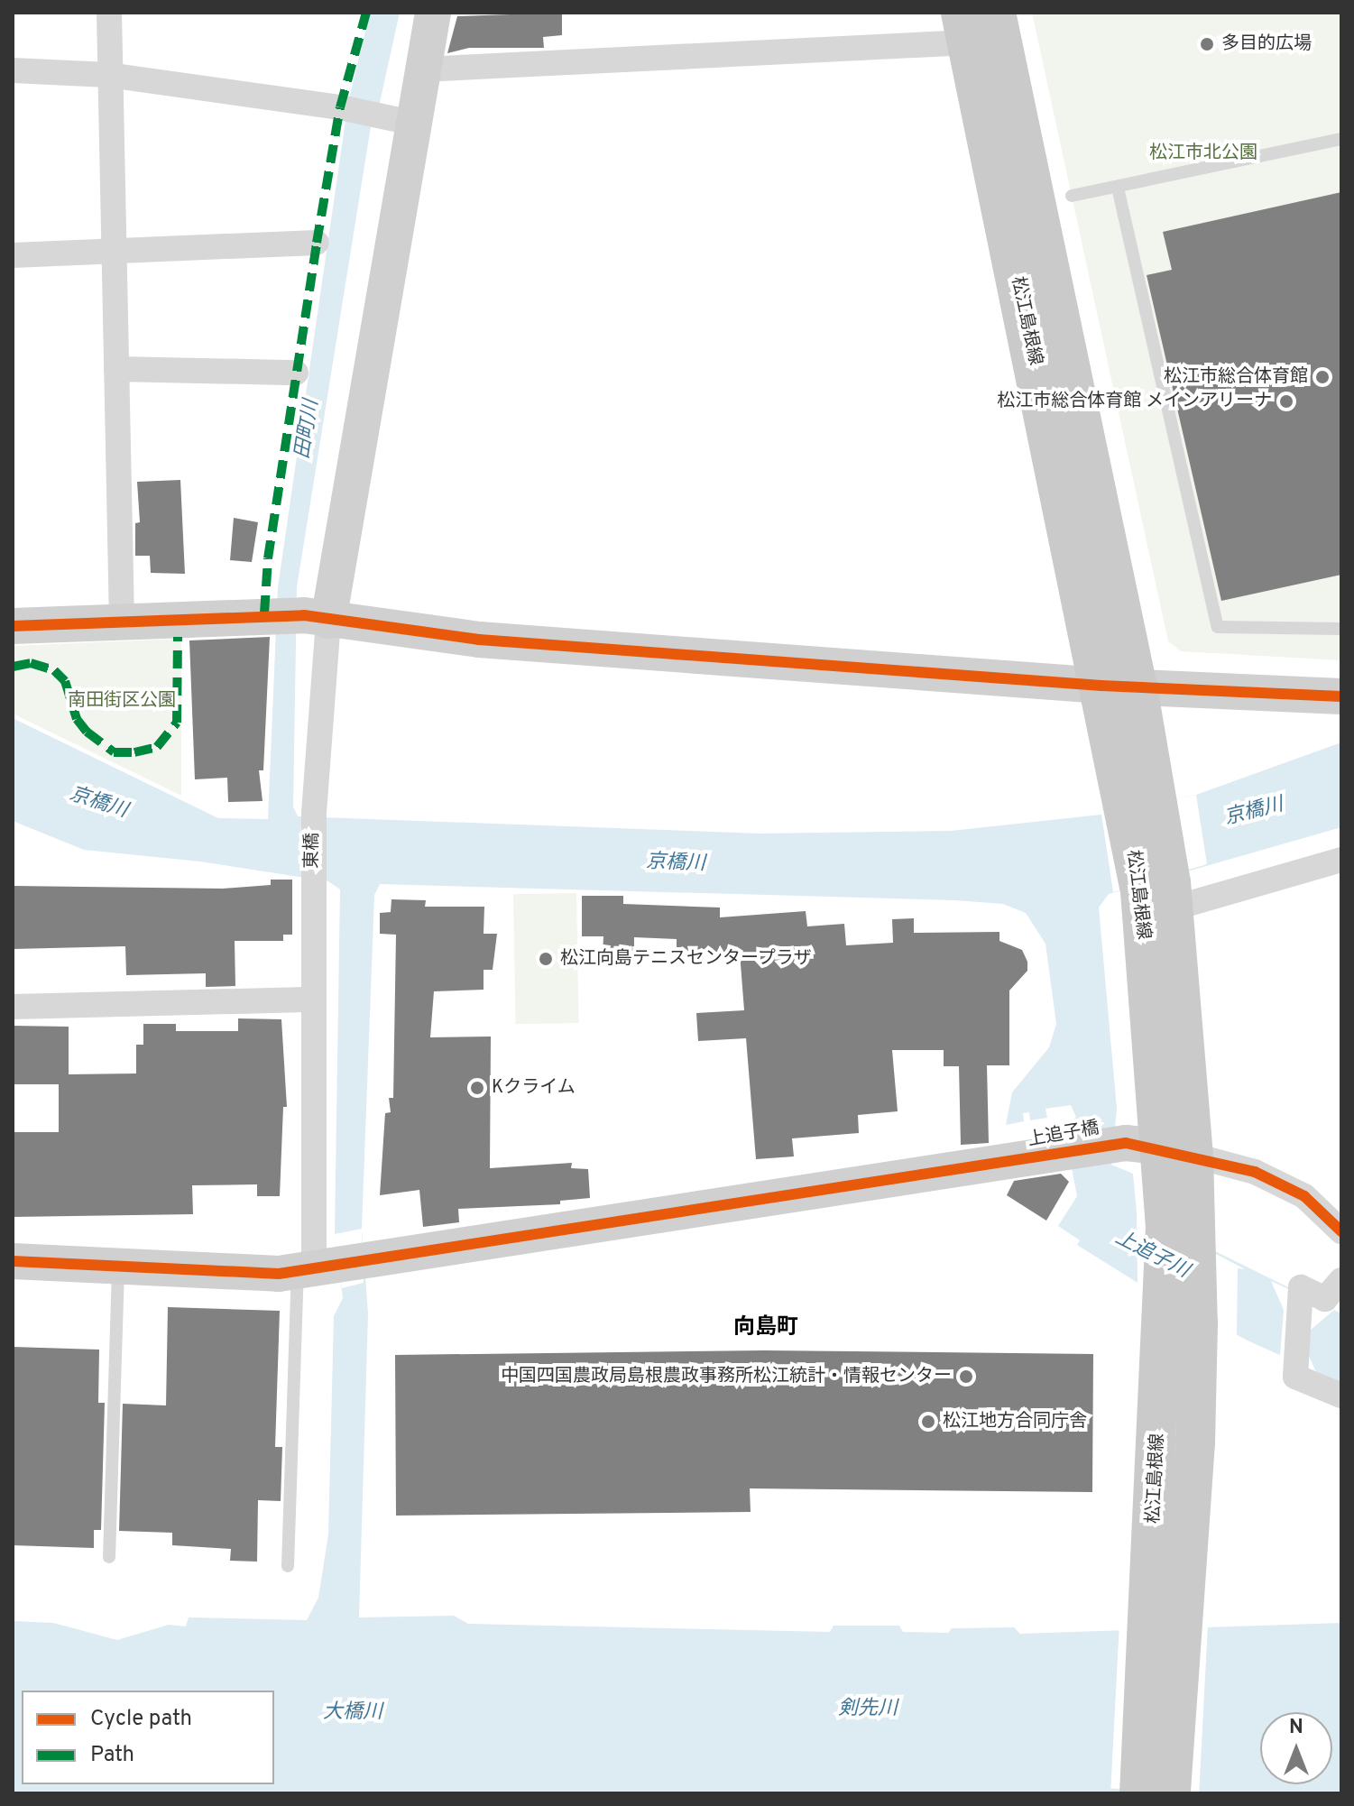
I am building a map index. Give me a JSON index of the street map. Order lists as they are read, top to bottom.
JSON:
{
  "streets": {
    "main road": ["松江島根線"],
    "street": ["東橋", "上追子橋"]
  },
  "crossings": [
    ["松江島根線", "上追子橋"],
    ["東橋", "上追子橋"]
  ],
  "districts": ["向島町"],
  "water": [
    "田町川",
    "京橋川",
    "上追子川",
    "剣先川",
    "大橋川"
  ],
  "parks": ["松江市北公園", "南田街区公園"],
  "places": [
    "多目的広場",
    "松江市総合体育館",
    "松江市総合体育館 メインアリーナ",
    "松江向島テニスセンタープラザ",
    "Kクライム",
    "中国四国農政局島根農政事務所松江統計・情報センター",
    "松江地方合同庁舎"
  ],
  "legend": ["Cycle path", "Path"],
  "north": "top"
}
